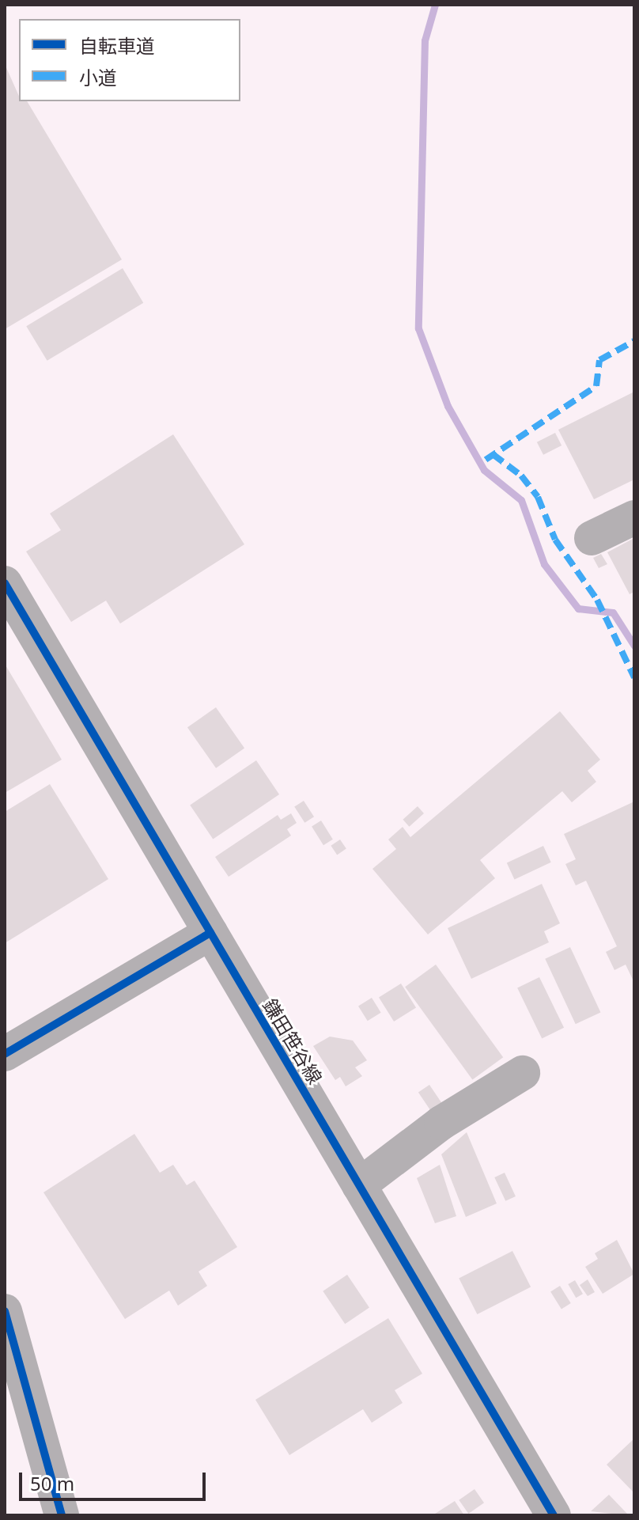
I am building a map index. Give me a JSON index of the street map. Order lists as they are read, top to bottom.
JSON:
{
  "streets": {
    "street": ["鎌田笹谷線"]
  },
  "legend": ["自転車道", "小道"],
  "scale_bar": "50 m"
}
